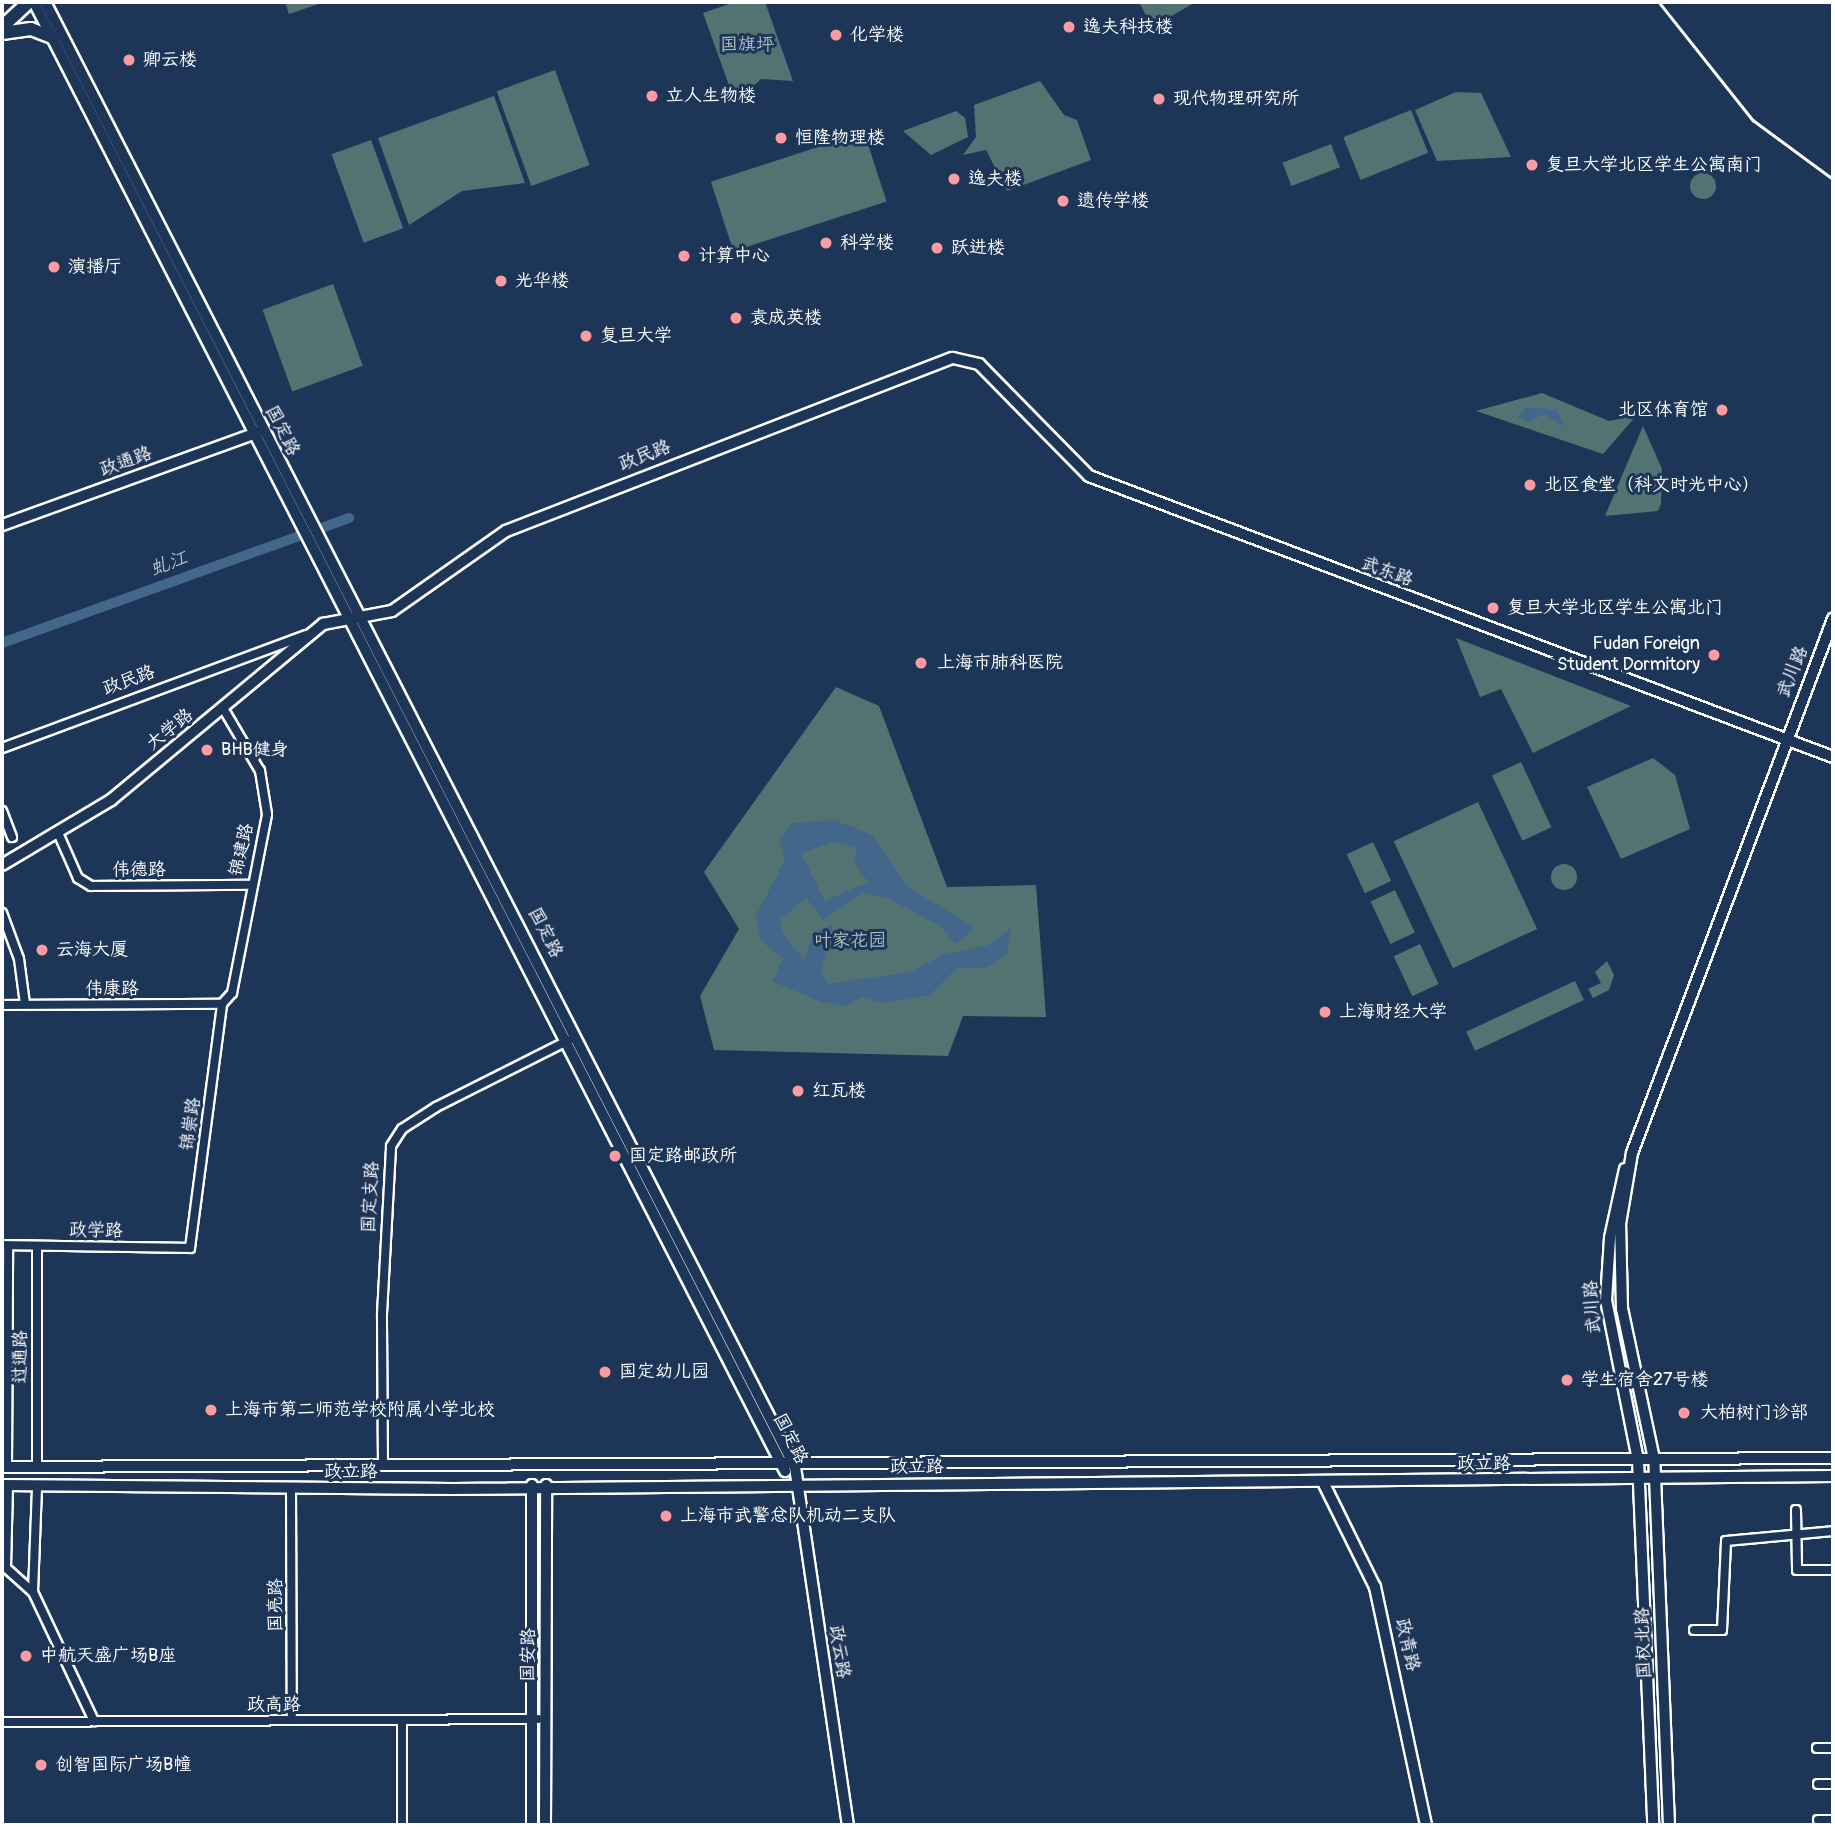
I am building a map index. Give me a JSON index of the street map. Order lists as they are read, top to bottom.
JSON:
{
  "streets": {
    "street": [
      "国定路",
      "政民路",
      "政通路",
      "武东路",
      "武川路",
      "大学路",
      "锦建路",
      "伟德路",
      "伟康路",
      "锦崇路",
      "国定支路",
      "政学路",
      "过通路",
      "政立路",
      "国亮路",
      "国权北路",
      "政青路",
      "政云路",
      "国安路",
      "政高路"
    ]
  },
  "crossings": [
    ["国定路", "政民路"],
    ["国定路", "政通路"],
    ["国定路", "大学路"],
    ["国定路", "国定支路"],
    ["国定路", "政立路"],
    ["国定路", "政云路"],
    ["政民路", "武东路"],
    ["政民路", "大学路"],
    ["武东路", "武川路"],
    ["武川路", "政立路"],
    ["武川路", "国权北路"],
    ["大学路", "锦建路"],
    ["大学路", "伟德路"],
    ["锦建路", "伟德路"],
    ["锦建路", "伟康路"],
    ["锦建路", "锦崇路"],
    ["伟康路", "锦崇路"],
    ["锦崇路", "政学路"],
    ["国定支路", "政立路"],
    ["政学路", "过通路"],
    ["过通路", "政立路"],
    ["政立路", "国亮路"],
    ["政立路", "国权北路"],
    ["政立路", "政青路"],
    ["政立路", "政云路"],
    ["政立路", "国安路"],
    ["国亮路", "政高路"],
    ["国安路", "政高路"]
  ],
  "water": ["虬江"],
  "parks": ["国旗坪", "叶家花园"],
  "places": [
    "逸夫科技楼",
    "化学楼",
    "卿云楼",
    "立人生物楼",
    "现代物理研究所",
    "恒隆物理楼",
    "复旦大学北区学生公寓南门",
    "逸夫楼",
    "遗传学楼",
    "科学楼",
    "跃进楼",
    "计算中心",
    "演播厅",
    "光华楼",
    "袁成英楼",
    "复旦大学",
    "北区体育馆",
    "北区食堂（科文时光中心）",
    "复旦大学北区学生公寓北门",
    "Fudan Foreign Student Dormitory",
    "上海市肺科医院",
    "BHB健身",
    "云海大厦",
    "上海财经大学",
    "红瓦楼",
    "国定路邮政所",
    "国定幼儿园",
    "学生宿舍27号楼",
    "上海市第二师范学校附属小学北校",
    "大柏树门诊部",
    "上海市武警总队机动二支队",
    "中航天盛广场B座",
    "创智国际广场B幢"
  ]
}
